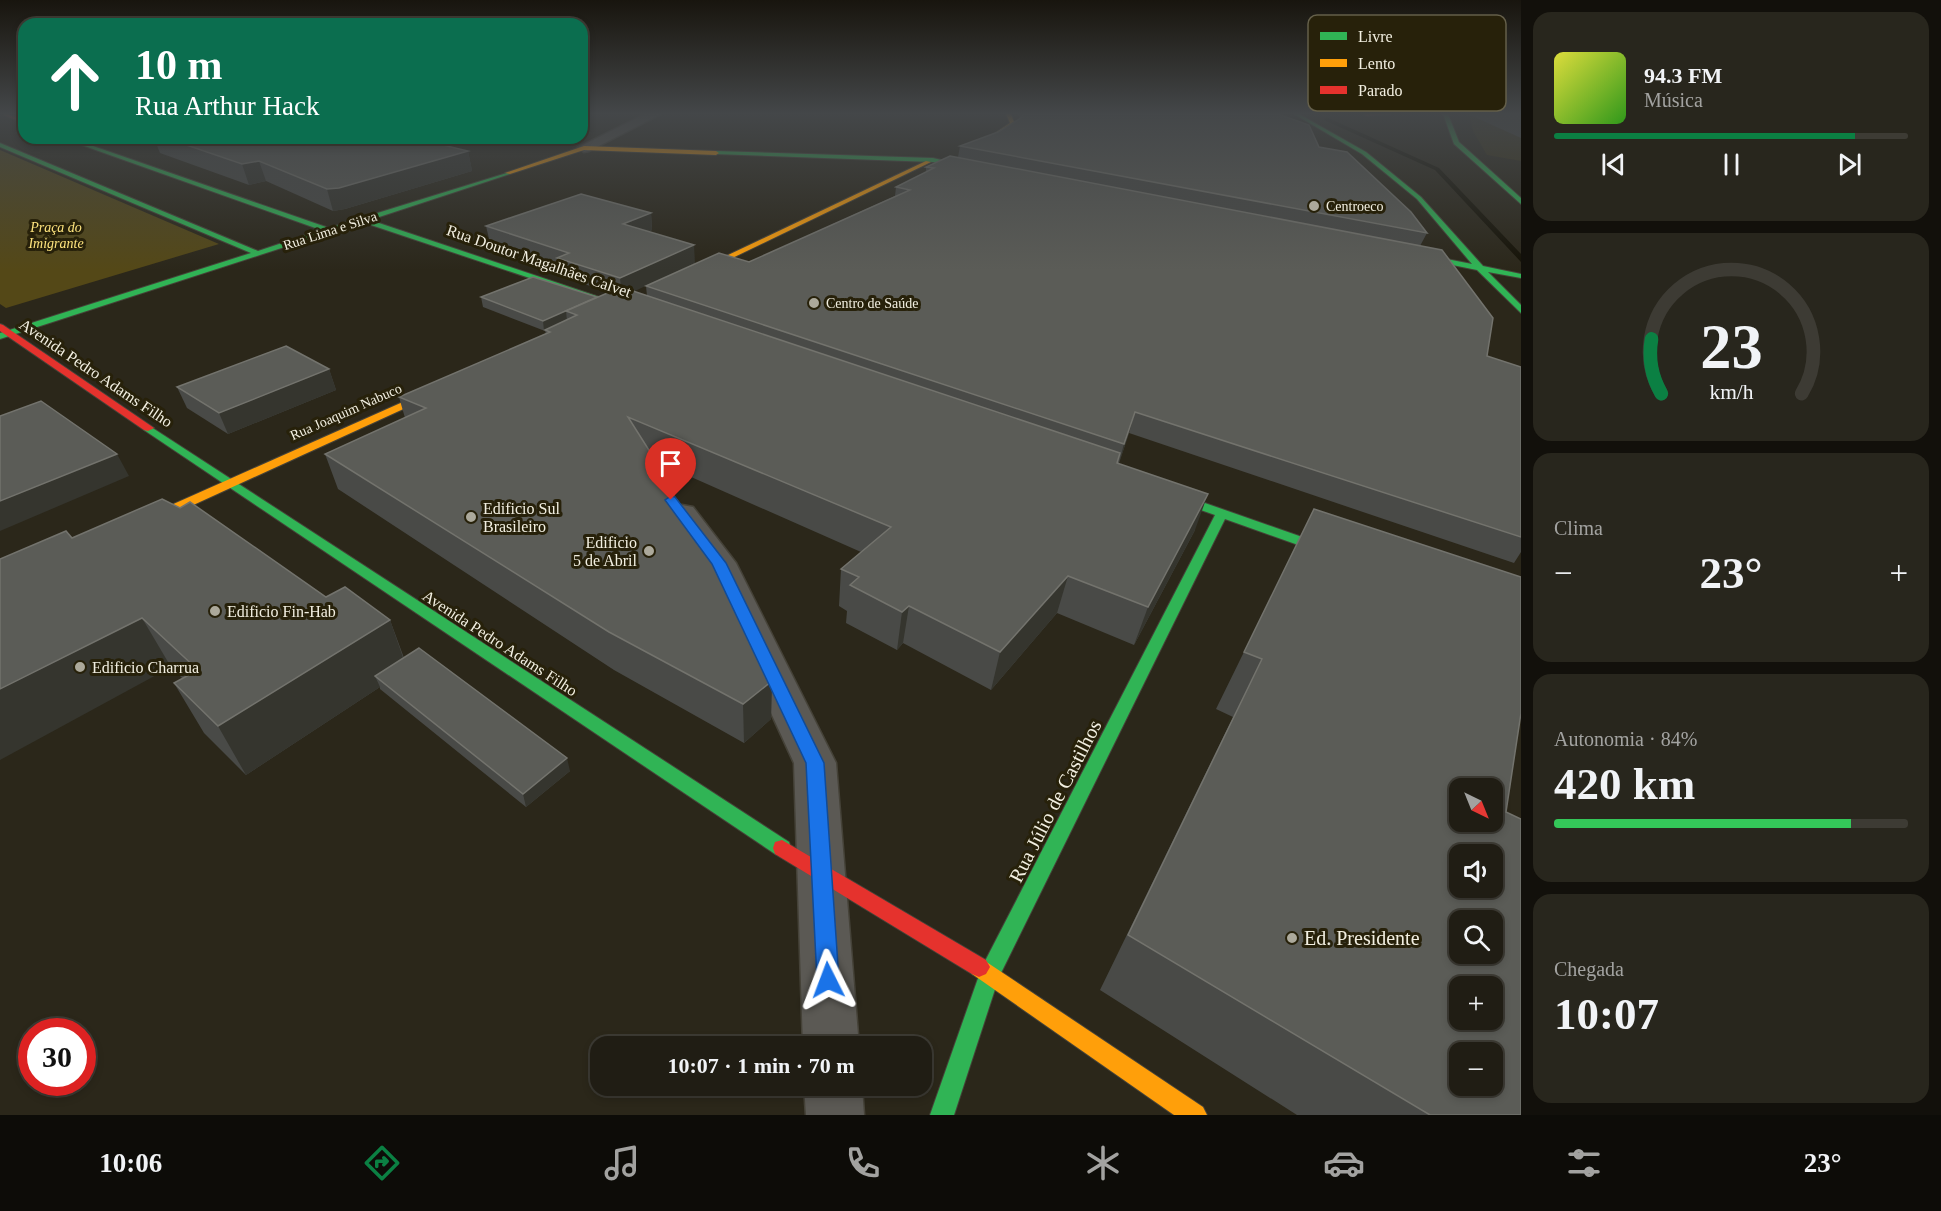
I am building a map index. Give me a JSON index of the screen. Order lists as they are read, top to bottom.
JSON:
{
  "streets": {
    "street": [
      "Rua Lima e Silva",
      "Rua Doutor Magalhães Calvet",
      "Avenida Pedro Adams Filho",
      "Rua Joaquim Nabuco",
      "Rua Júlio de Castilhos"
    ]
  },
  "crossings": [
    ["Rua Lima e Silva", "Rua Doutor Magalhães Calvet"],
    ["Rua Lima e Silva", "Avenida Pedro Adams Filho"],
    ["Avenida Pedro Adams Filho", "Rua Joaquim Nabuco"],
    ["Avenida Pedro Adams Filho", "Rua Júlio de Castilhos"]
  ],
  "parks": ["Praça do Imigrante"],
  "places": [
    "Centroeco",
    "Centro de Saúde",
    "Edificio Sul Brasileiro",
    "Edificio 5 de Abril",
    "Edificio Fin-Hab",
    "Edificio Charrua",
    "Ed. Presidente"
  ],
  "legend": ["Livre", "Lento", "Parado"],
  "north": "bottom right",
  "page": {
    "turn": ["10 m", "Rua Arthur Hack"],
    "song": ["94.3 FM", "Música"],
    "tile": [
      "Clima",
      ["Autonomia · 84%", "420 km"],
      ["Chegada", "10:07"]
    ],
    "heat": ["−", "23°", "+"],
    "map_buttons": ["+", "−"],
    "limit": "30",
    "trip": "10:07 · 1 min · 70 m",
    "tabs": ["10:06", "23°"],
    "gauge": ["23", "km/h"]
  }
}
